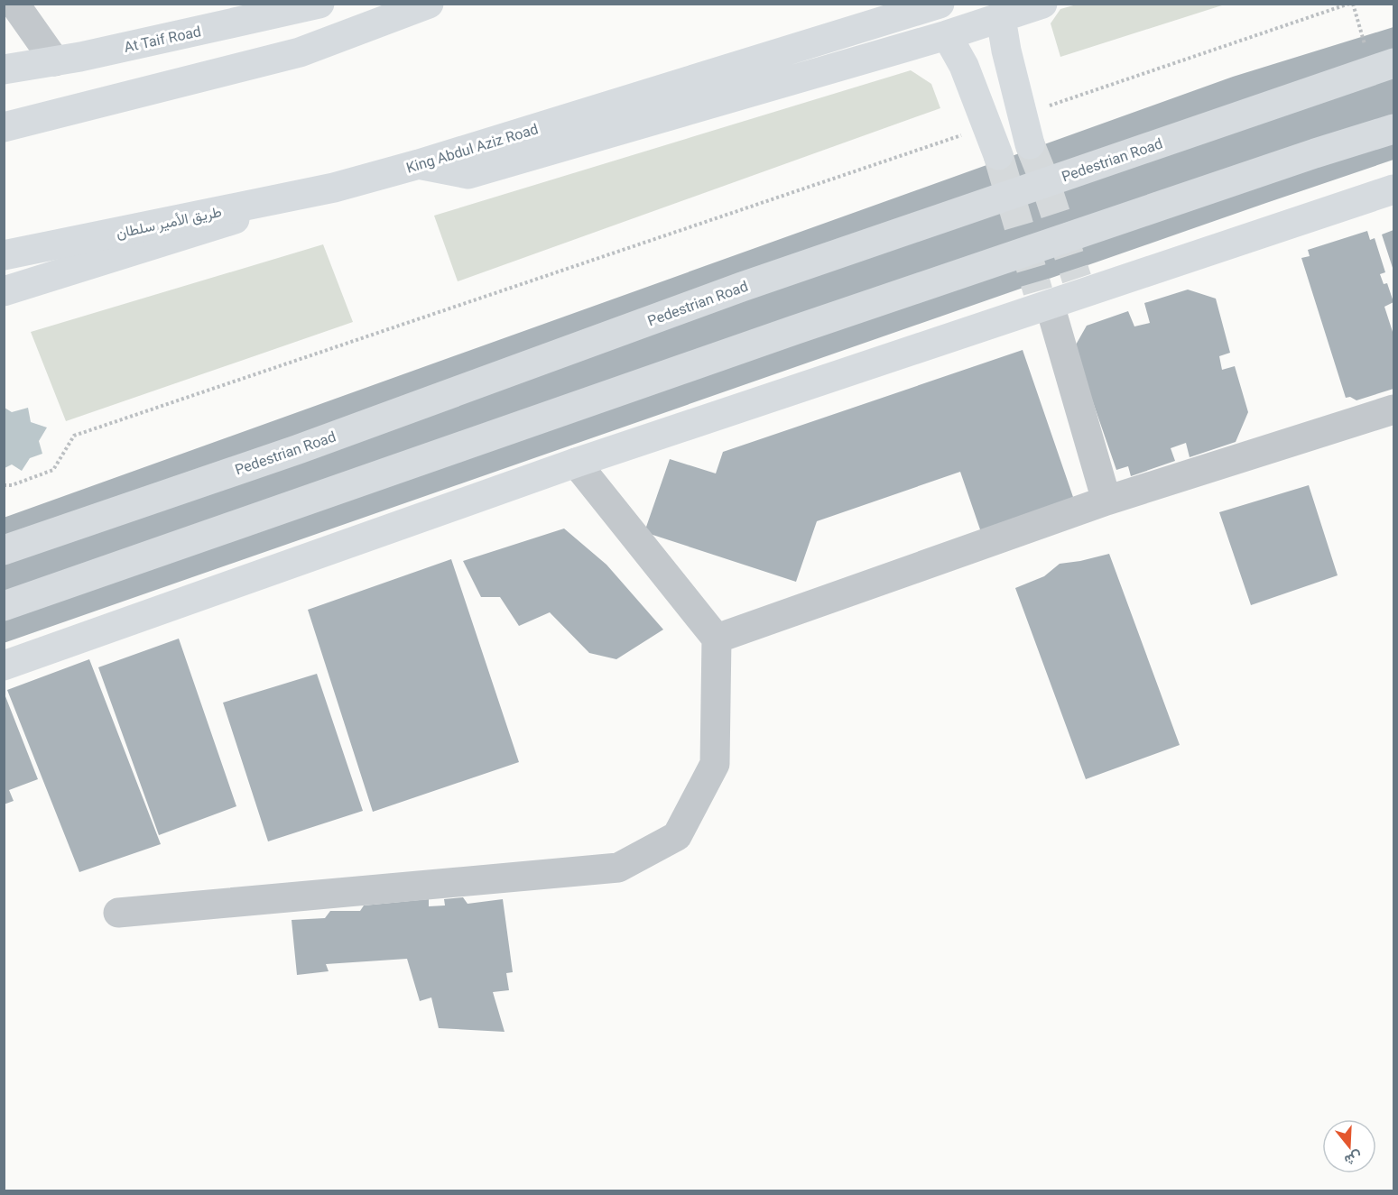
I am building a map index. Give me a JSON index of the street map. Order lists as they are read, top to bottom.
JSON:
{
  "streets": {
    "main road": [
      "At Taif Road",
      "King Abdul Aziz Road",
      "Pedestrian Road",
      "طريق الأمير سلطان"
    ]
  },
  "crossings": [
    ["King Abdul Aziz Road", "طريق الأمير سلطان"]
  ],
  "north": "bottom"
}
